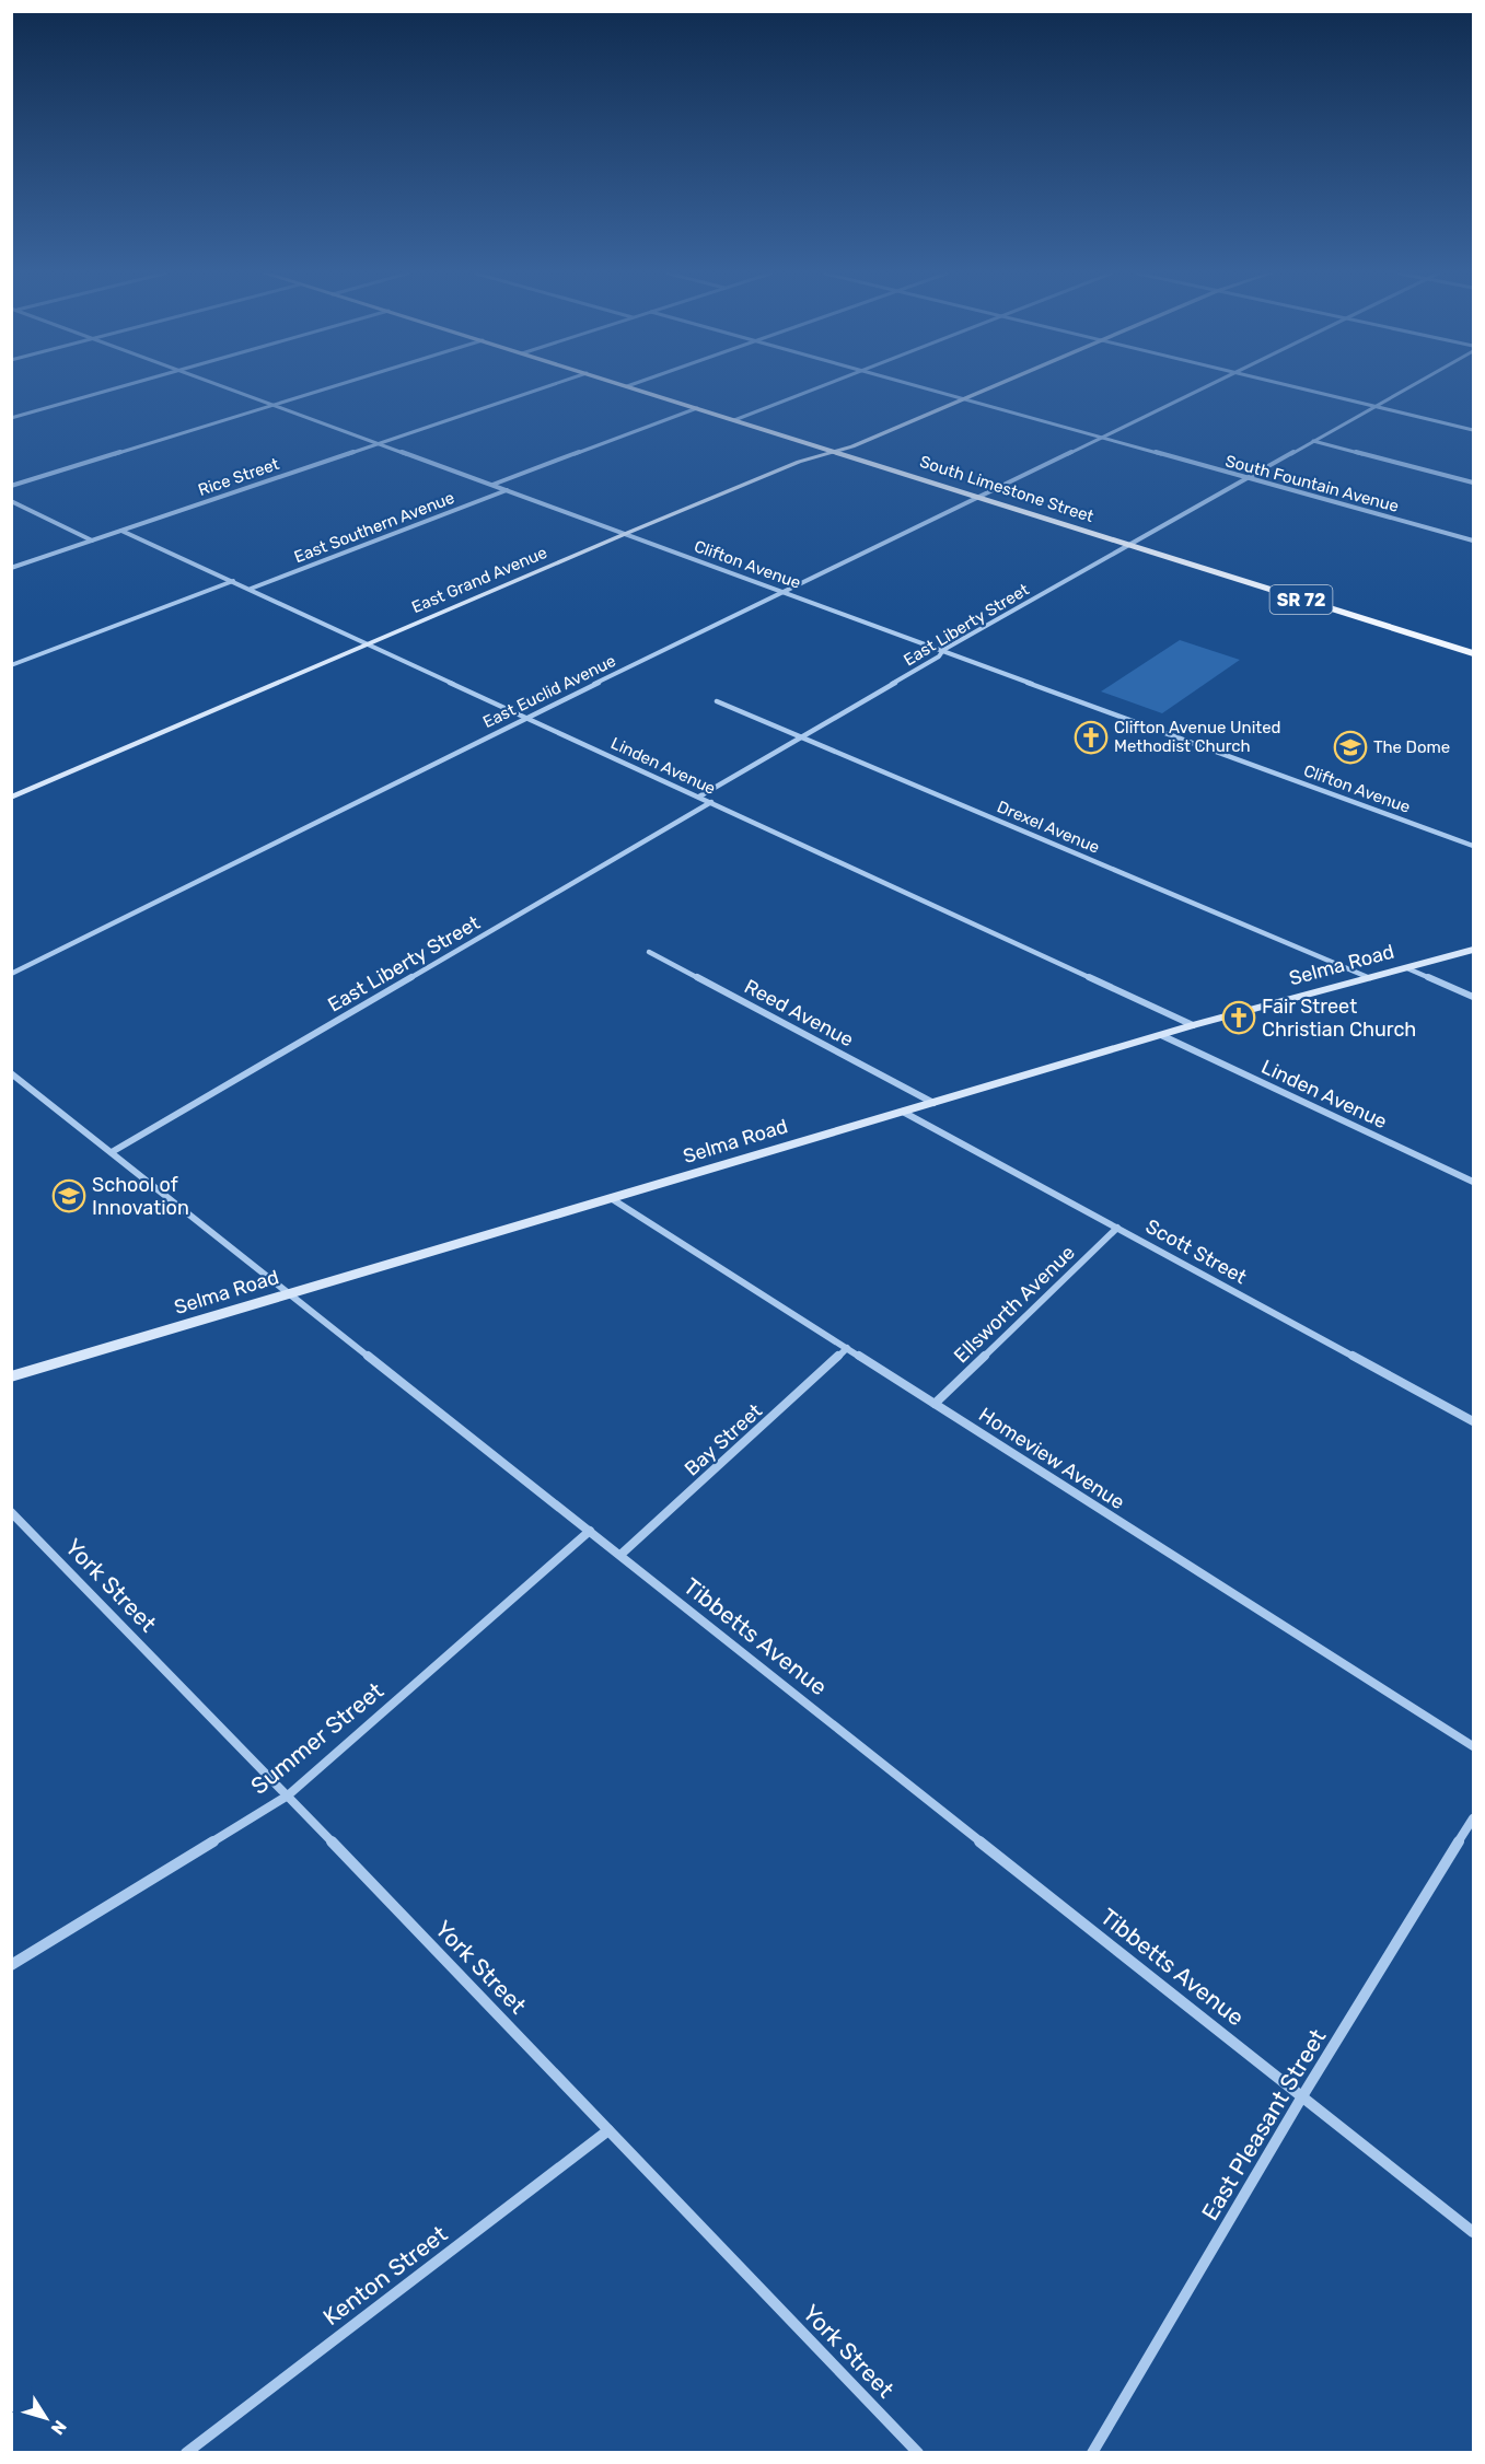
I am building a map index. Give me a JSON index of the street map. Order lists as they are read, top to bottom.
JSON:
{
  "streets": {
    "main road": ["South Limestone Street", "SR 72"],
    "street": [
      "Rice Street",
      "South Fountain Avenue",
      "East Southern Avenue",
      "Clifton Avenue",
      "East Grand Avenue",
      "East Liberty Street",
      "East Euclid Avenue",
      "Linden Avenue",
      "Drexel Avenue",
      "Selma Road",
      "Reed Avenue",
      "Scott Street",
      "Ellsworth Avenue",
      "Bay Street",
      "Homeview Avenue",
      "York Street",
      "Tibbetts Avenue",
      "Summer Street",
      "East Pleasant Street",
      "Kenton Street"
    ]
  },
  "crossings": [
    ["Rice Street", "Clifton Avenue"],
    ["Rice Street", "Linden Avenue"],
    ["South Fountain Avenue", "East Grand Avenue"],
    ["South Fountain Avenue", "East Liberty Street"],
    ["South Fountain Avenue", "East Euclid Avenue"],
    ["South Limestone Street", "East Grand Avenue"],
    ["South Limestone Street", "East Liberty Street"],
    ["South Limestone Street", "East Euclid Avenue"],
    ["East Southern Avenue", "Clifton Avenue"],
    ["East Southern Avenue", "Linden Avenue"],
    ["Clifton Avenue", "East Grand Avenue"],
    ["Clifton Avenue", "East Liberty Street"],
    ["Clifton Avenue", "East Euclid Avenue"],
    ["East Grand Avenue", "Linden Avenue"],
    ["East Liberty Street", "Linden Avenue"],
    ["East Liberty Street", "Drexel Avenue"],
    ["East Liberty Street", "Tibbetts Avenue"],
    ["East Euclid Avenue", "Linden Avenue"],
    ["Linden Avenue", "Selma Road"],
    ["Drexel Avenue", "Selma Road"],
    ["Selma Road", "Reed Avenue"],
    ["Selma Road", "Scott Street"],
    ["Selma Road", "Homeview Avenue"],
    ["Selma Road", "Tibbetts Avenue"],
    ["Scott Street", "Ellsworth Avenue"],
    ["Ellsworth Avenue", "Homeview Avenue"],
    ["Bay Street", "Homeview Avenue"],
    ["Bay Street", "Tibbetts Avenue"],
    ["York Street", "Summer Street"],
    ["York Street", "Kenton Street"],
    ["Tibbetts Avenue", "Summer Street"],
    ["Tibbetts Avenue", "East Pleasant Street"]
  ],
  "places": {
    "church": ["Clifton Avenue United Methodist Church", "Fair Street Christian Church"],
    "school or university": ["The Dome", "School of Innovation"]
  },
  "north": "bottom right"
}
